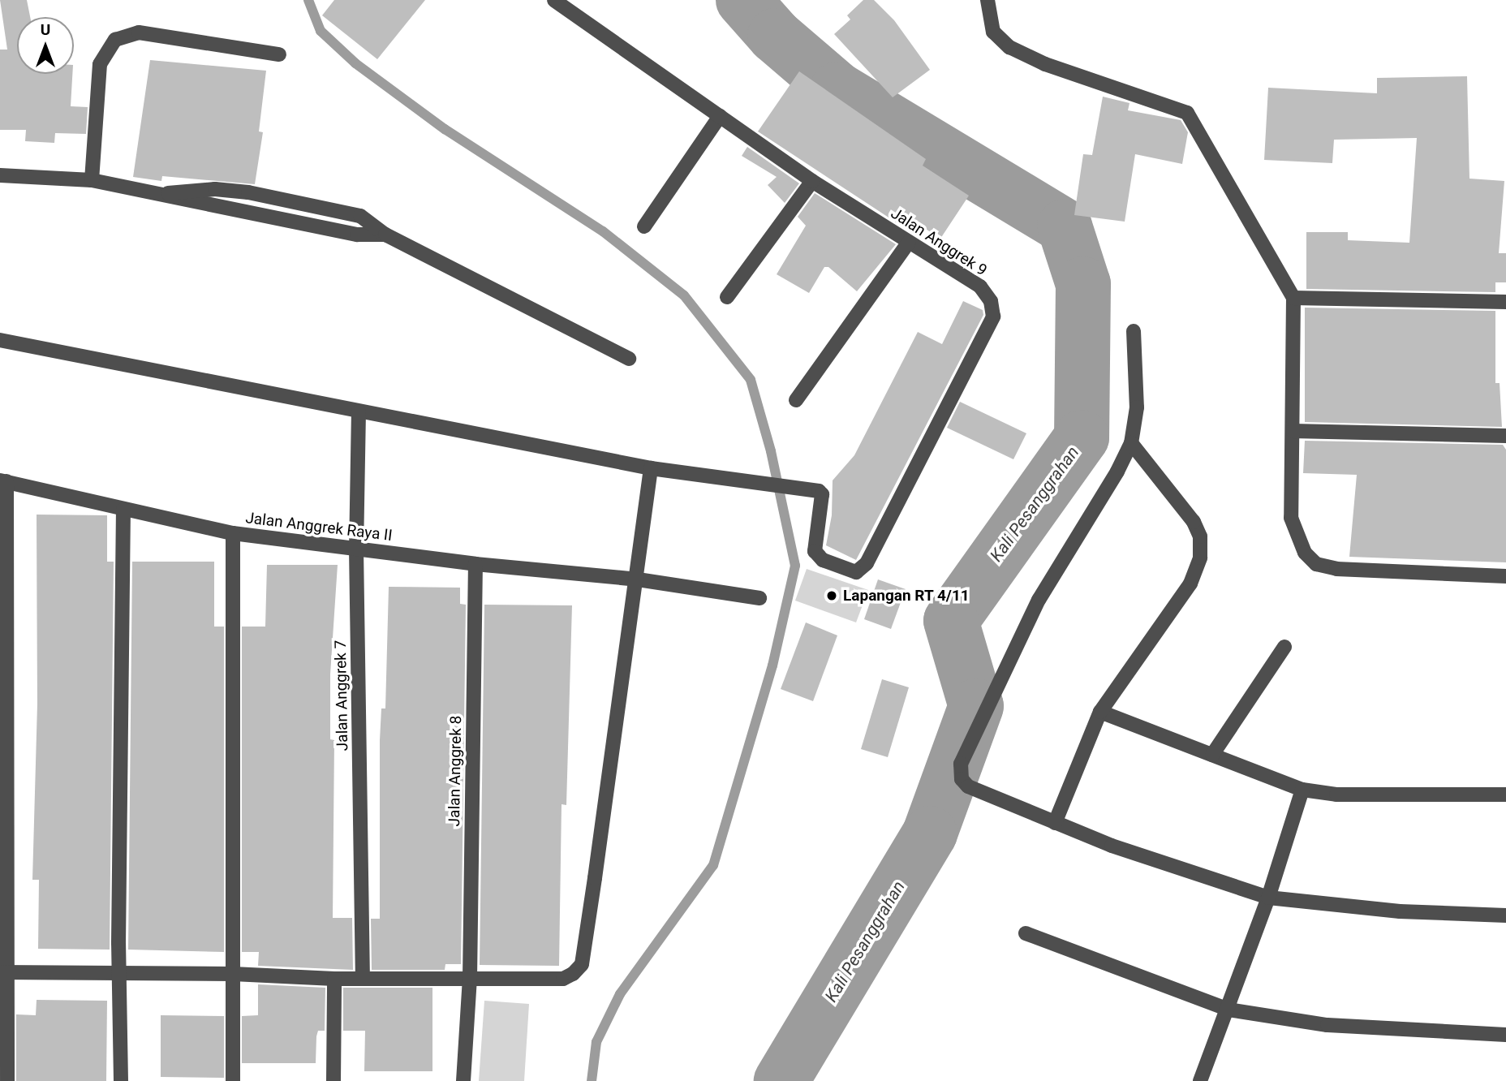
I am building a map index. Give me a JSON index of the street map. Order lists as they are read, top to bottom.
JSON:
{
  "streets": {
    "street": [
      "Jalan Anggrek 9",
      "Jalan Anggrek Raya II",
      "Jalan Anggrek 7",
      "Jalan Anggrek 8"
    ]
  },
  "crossings": [
    ["Jalan Anggrek Raya II", "Jalan Anggrek 7"],
    ["Jalan Anggrek Raya II", "Jalan Anggrek 8"]
  ],
  "water": ["Kali Pesanggrahan"],
  "places": ["Lapangan RT 4/11"],
  "north": "top"
}
